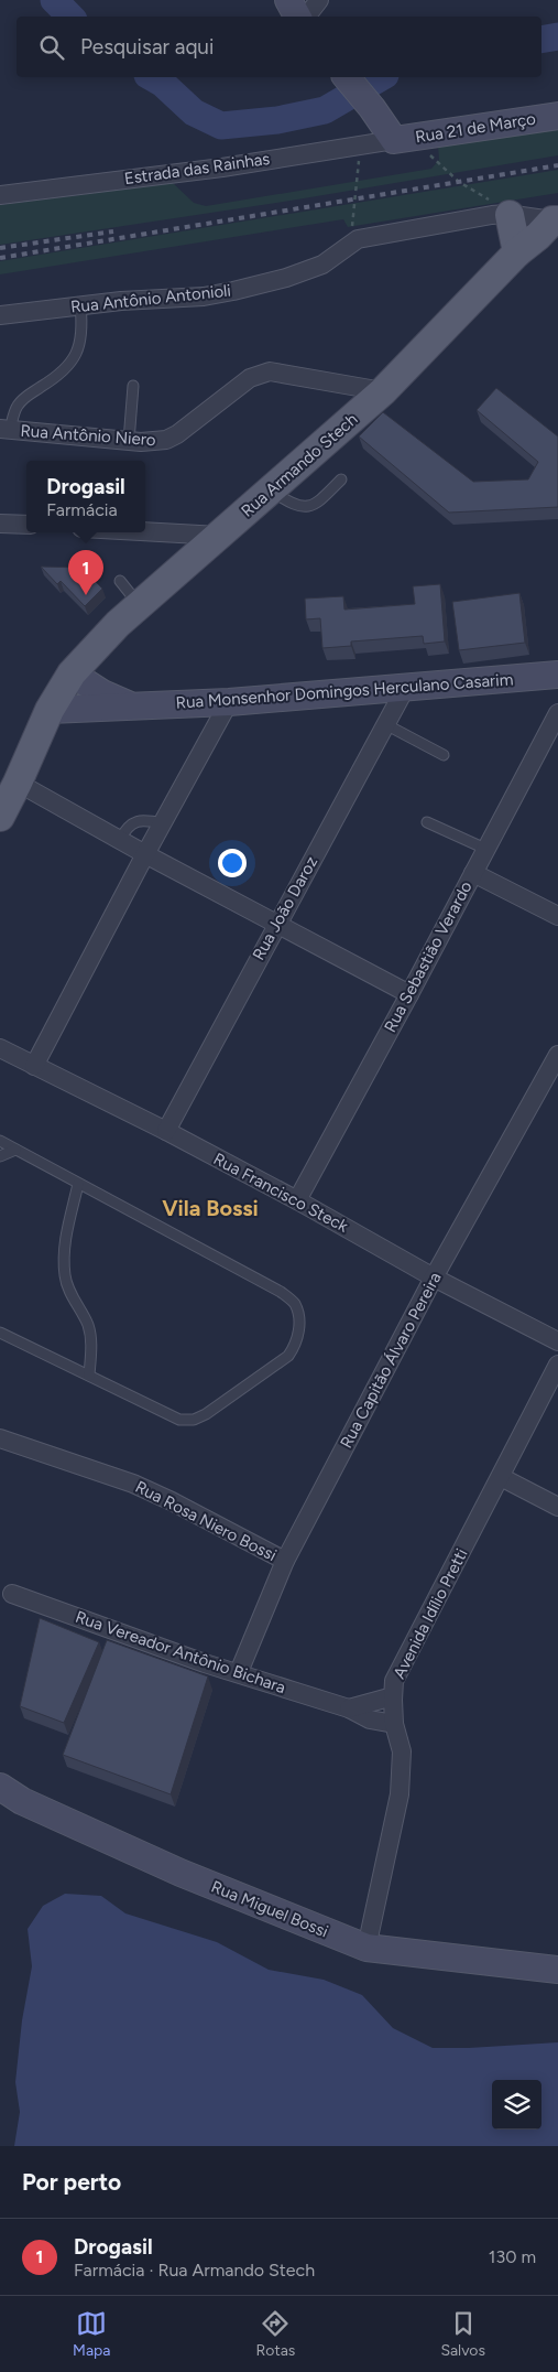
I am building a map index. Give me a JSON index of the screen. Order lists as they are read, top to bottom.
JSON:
{
  "streets": {
    "main road": [
      "Rua 21 de Março",
      "Rua Armando Stech",
      "Rua Monsenhor Domingos Herculano Casarim",
      "Rua Miguel Bossi"
    ],
    "street": [
      "Estrada das Rainhas",
      "Rua Antônio Antonioli",
      "Rua Antônio Niero",
      "Rua João Daroz",
      "Rua Sebastião Verardo",
      "Rua Francisco Steck",
      "Rua Capitão Álvaro Pereira",
      "Rua Rosa Niero Bossi",
      "Avenida Idílio Pretti",
      "Rua Vereador Antônio Bichara"
    ]
  },
  "crossings": [
    ["Rua 21 de Março", "Estrada das Rainhas"],
    ["Rua Antônio Antonioli", "Rua Armando Stech"],
    ["Rua Antônio Niero", "Rua Armando Stech"],
    ["Rua Armando Stech", "Rua Monsenhor Domingos Herculano Casarim"],
    ["Rua Monsenhor Domingos Herculano Casarim", "Rua João Daroz"],
    ["Rua João Daroz", "Rua Francisco Steck"],
    ["Rua Sebastião Verardo", "Rua Francisco Steck"],
    ["Rua Francisco Steck", "Rua Capitão Álvaro Pereira"],
    ["Rua Capitão Álvaro Pereira", "Rua Rosa Niero Bossi"],
    ["Rua Capitão Álvaro Pereira", "Rua Vereador Antônio Bichara"],
    ["Avenida Idílio Pretti", "Rua Vereador Antônio Bichara"],
    ["Avenida Idílio Pretti", "Rua Miguel Bossi"]
  ],
  "districts": ["Vila Bossi"],
  "page": {
    "search": "Pesquisar aqui",
    "popup": ["Drogasil", "Farmácia"],
    "pins": "1",
    "heading": "Por perto",
    "list": [
      {
        "mark": "1",
        "name": "Drogasil",
        "note": "Farmácia · Rua Armando Stech",
        "value": "130 m"
      }
    ],
    "nav": ["Mapa", "Rotas", "Salvos"]
  }
}
